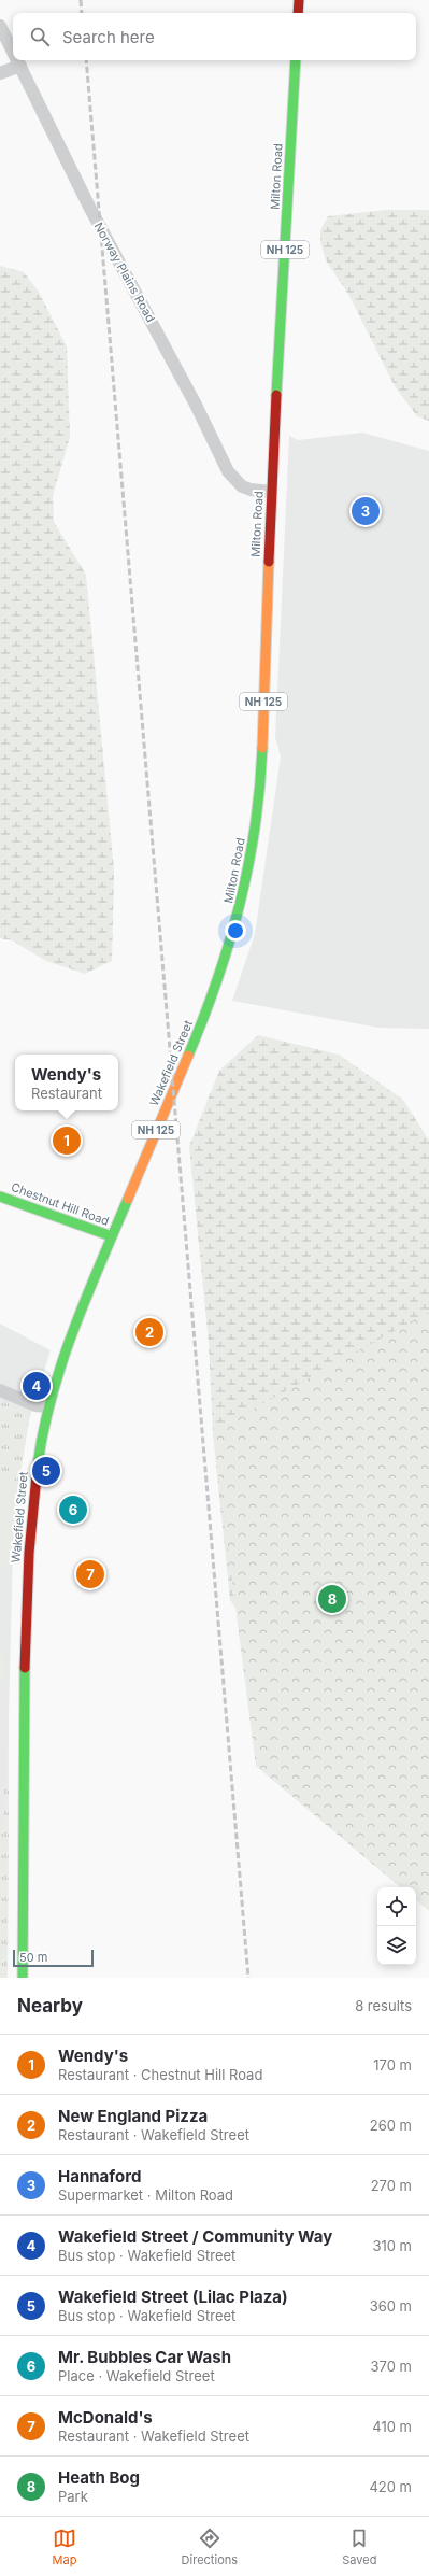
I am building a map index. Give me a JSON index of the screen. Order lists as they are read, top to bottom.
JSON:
{
  "streets": {
    "main road": [
      "Milton Road",
      "NH 125",
      "Wakefield Street",
      "Chestnut Hill Road"
    ],
    "street": ["Norway Plains Road"]
  },
  "crossings": [
    ["Milton Road", "Norway Plains Road"],
    ["Milton Road", "Wakefield Street"],
    ["Wakefield Street", "Chestnut Hill Road"]
  ],
  "scale_bar": "50 m",
  "page": {
    "search": "Search here",
    "pins": [
      "3",
      "1",
      "2",
      "4",
      "5",
      "6",
      "7",
      "8"
    ],
    "popup": ["Wendy's", "Restaurant"],
    "scale": "50 m",
    "heading": ["Nearby", "8 results"],
    "list": [
      {
        "mark": "1",
        "name": "Wendy's",
        "note": "Restaurant · Chestnut Hill Road",
        "value": "170 m"
      },
      {
        "mark": "2",
        "name": "New England Pizza",
        "note": "Restaurant · Wakefield Street",
        "value": "260 m"
      },
      {
        "mark": "3",
        "name": "Hannaford",
        "note": "Supermarket · Milton Road",
        "value": "270 m"
      },
      {
        "mark": "4",
        "name": "Wakefield Street / Community Way",
        "note": "Bus stop · Wakefield Street",
        "value": "310 m"
      },
      {
        "mark": "5",
        "name": "Wakefield Street (Lilac Plaza)",
        "note": "Bus stop · Wakefield Street",
        "value": "360 m"
      },
      {
        "mark": "6",
        "name": "Mr. Bubbles Car Wash",
        "note": "Place · Wakefield Street",
        "value": "370 m"
      },
      {
        "mark": "7",
        "name": "McDonald's",
        "note": "Restaurant · Wakefield Street",
        "value": "410 m"
      },
      {
        "mark": "8",
        "name": "Heath Bog",
        "note": "Park",
        "value": "420 m"
      }
    ],
    "nav": ["Map", "Directions", "Saved"]
  }
}
